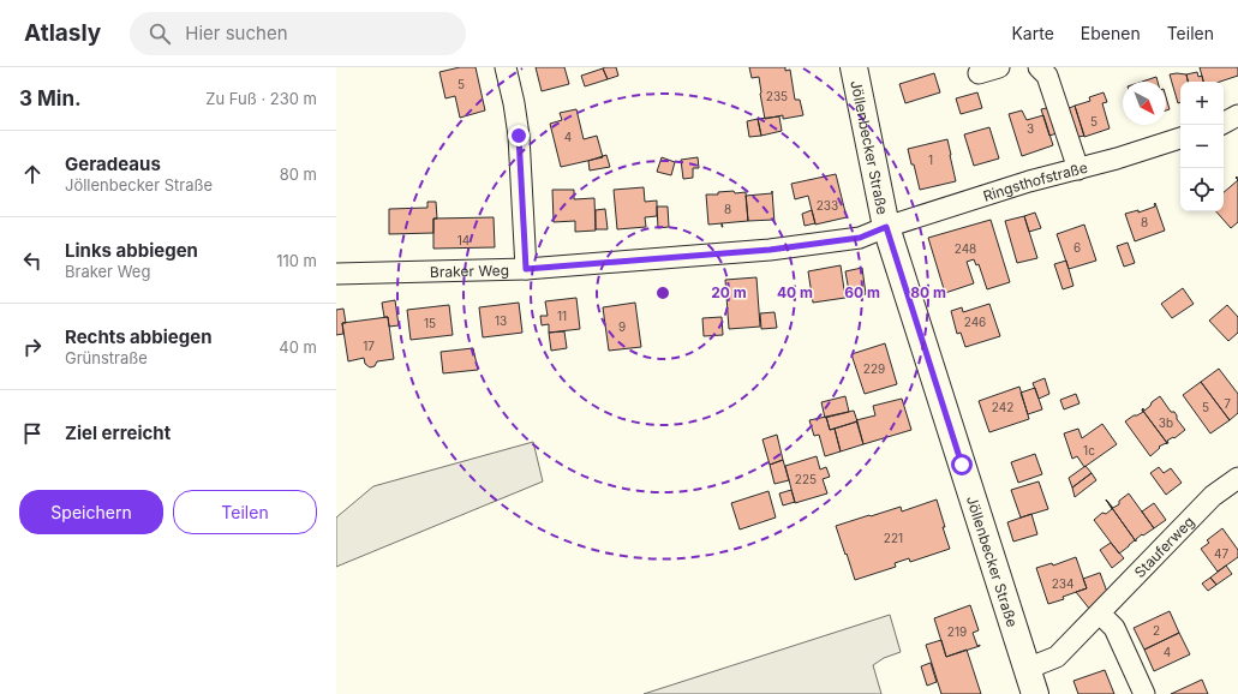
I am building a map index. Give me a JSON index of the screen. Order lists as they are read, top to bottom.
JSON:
{
  "streets": {
    "main road": ["Jöllenbecker Straße"],
    "street": ["Ringsthofstraße", "Braker Weg", "Stauferweg"]
  },
  "crossings": [
    ["Jöllenbecker Straße", "Ringsthofstraße"],
    ["Jöllenbecker Straße", "Braker Weg"],
    ["Jöllenbecker Straße", "Stauferweg"],
    ["Ringsthofstraße", "Braker Weg"]
  ],
  "house_numbers": [
    "5",
    "235",
    "5",
    "3",
    "4",
    "1",
    "233",
    "8",
    "8",
    "14",
    "6",
    "248",
    "11",
    "13",
    "246",
    "15",
    "9",
    "17",
    "229",
    "7",
    "242",
    "5",
    "3b",
    "1c",
    "225",
    "221",
    "47",
    "234",
    "2",
    "219",
    "4"
  ],
  "north": "bottom right",
  "page": {
    "header": "Atlasly",
    "search": "Hier suchen",
    "nav": ["Karte", "Ebenen", "Teilen"],
    "heading": ["3 Min.", "Zu Fuß · 230 m"],
    "map_buttons": ["+", "−"],
    "list": [
      ["Geradeaus", "Jöllenbecker Straße", "80 m"],
      ["Links abbiegen", "Braker Weg", "110 m"],
      ["Rechts abbiegen", "Grünstraße", "40 m"],
      "Ziel erreicht"
    ],
    "buttons": ["Speichern", "Teilen"]
  },
  "rings": [
    "20 m",
    "40 m",
    "60 m",
    "80 m"
  ]
}
